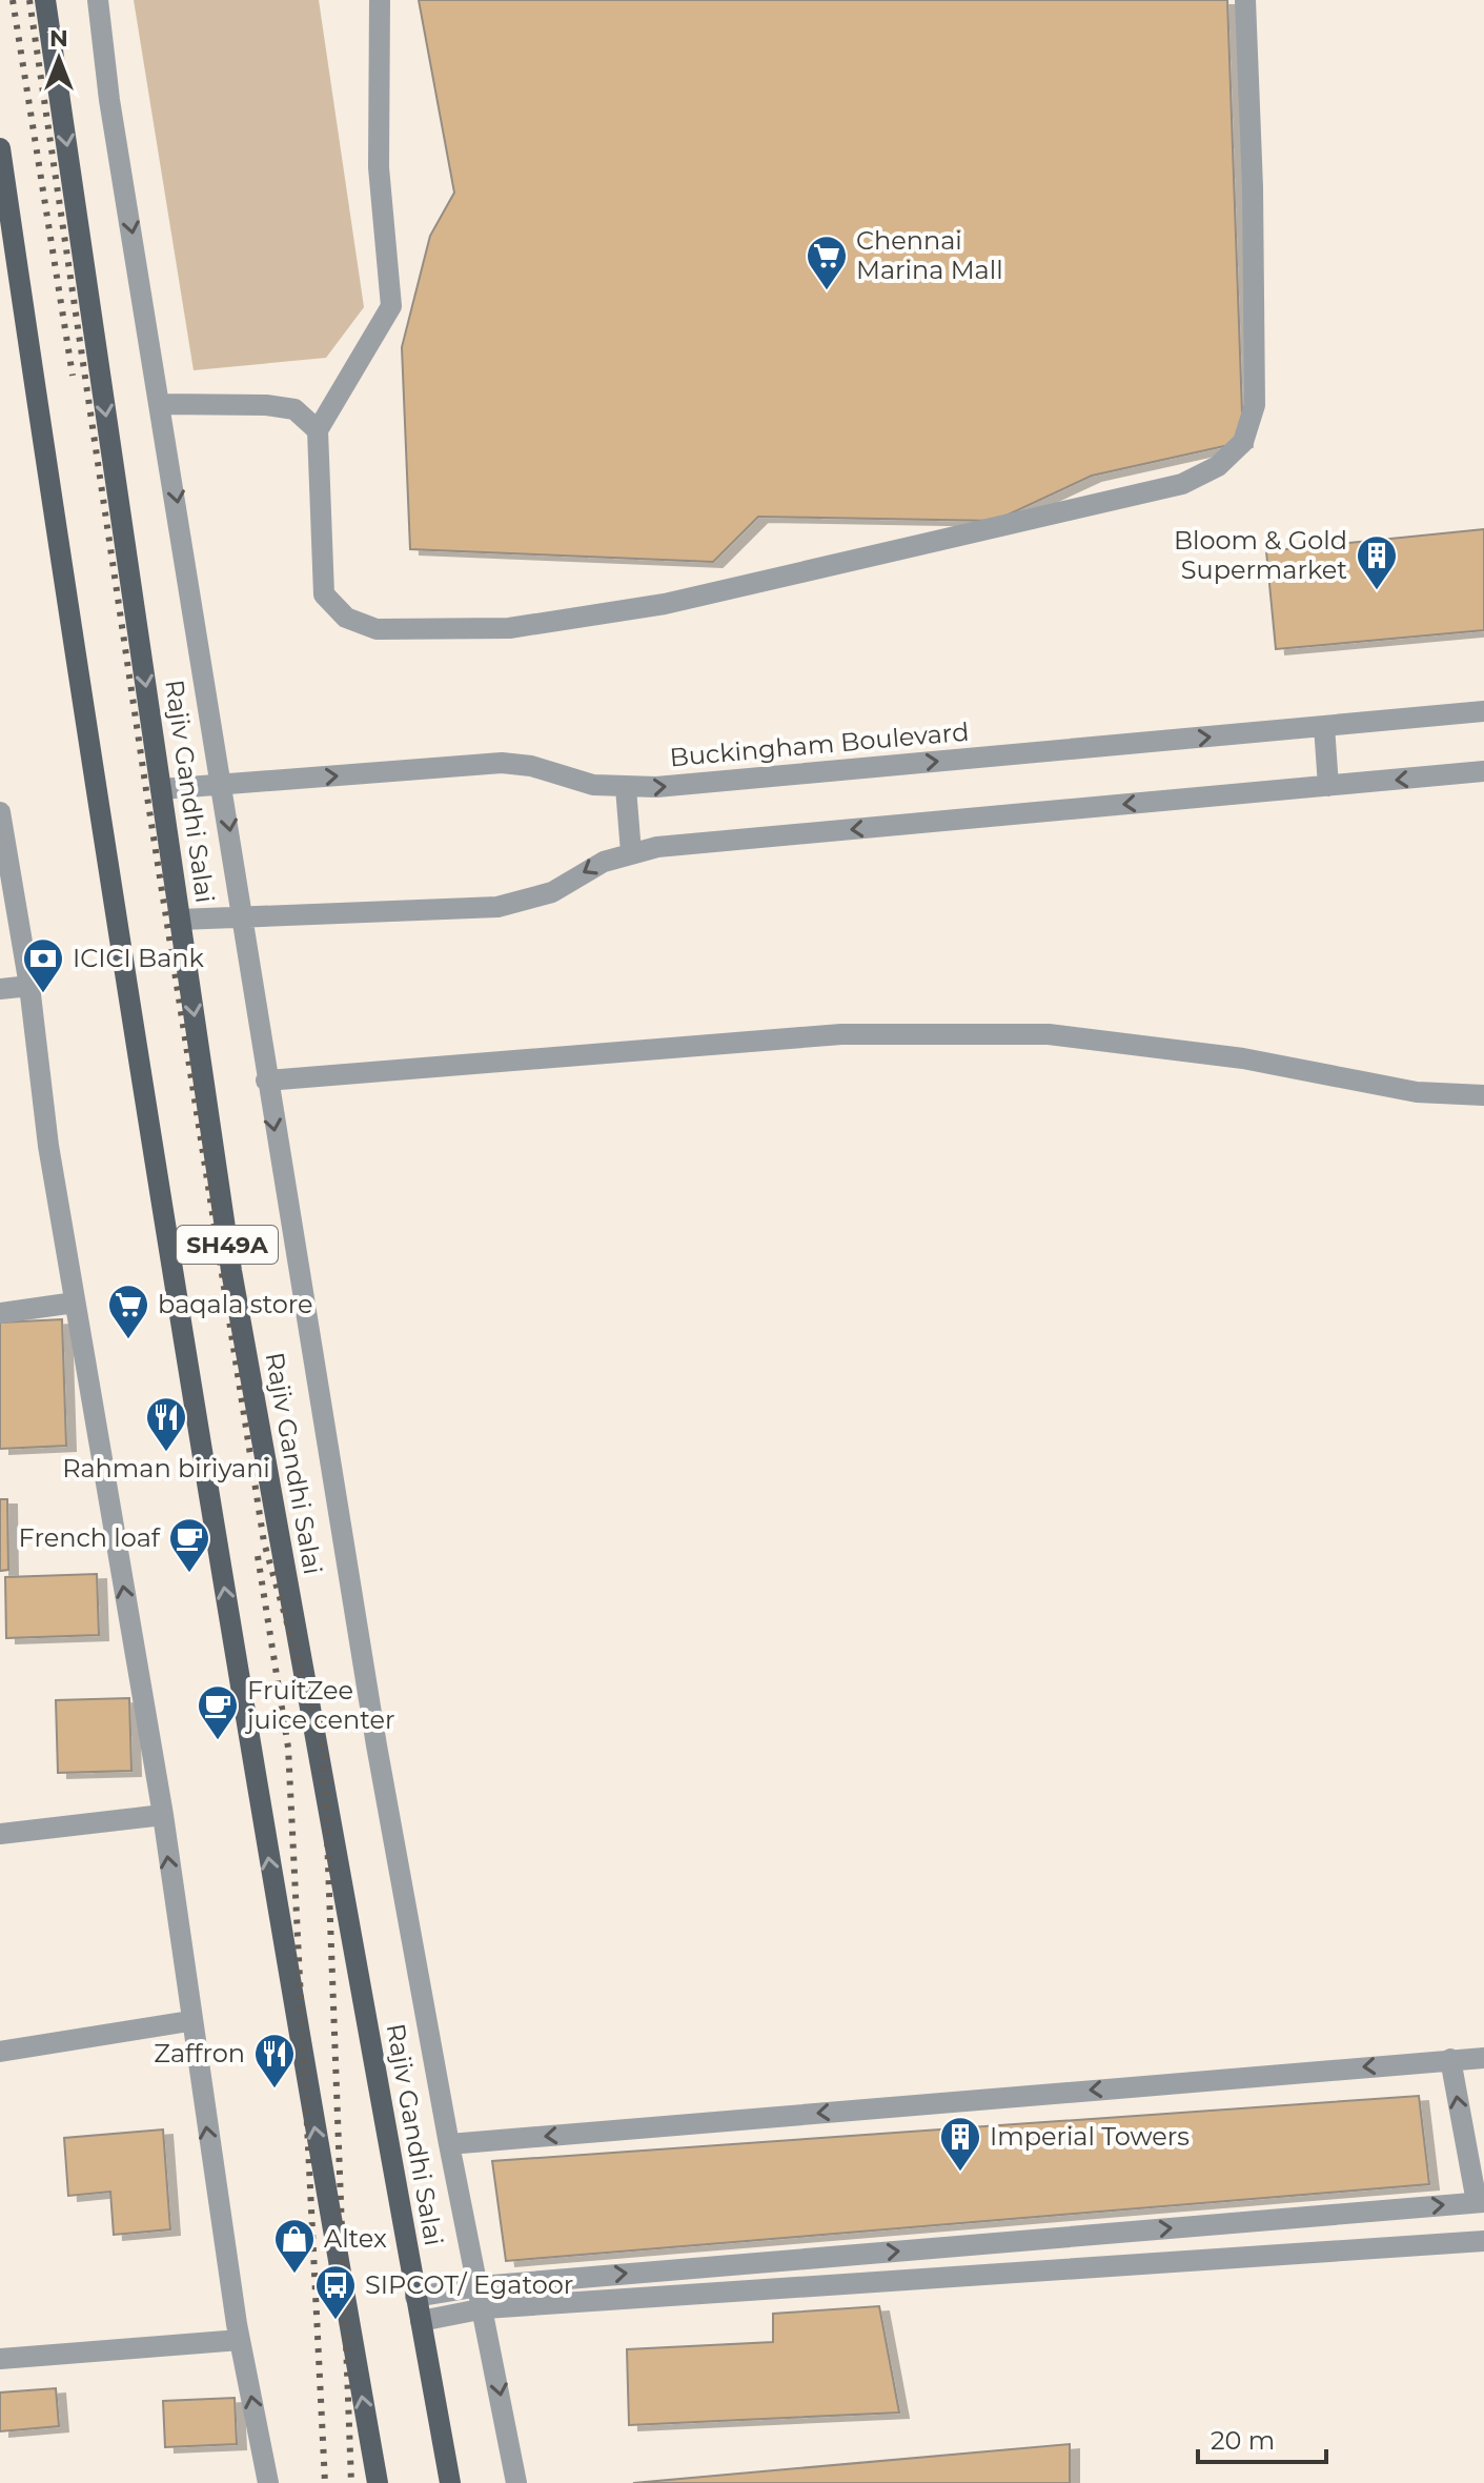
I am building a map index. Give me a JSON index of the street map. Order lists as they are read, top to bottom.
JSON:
{
  "streets": {
    "main road": ["Rajiv Gandhi Salai", "SH49A"],
    "street": ["Buckingham Boulevard"]
  },
  "crossings": [
    ["Buckingham Boulevard", "Rajiv Gandhi Salai"]
  ],
  "places": {
    "supermarket": ["Chennai Marina Mall", "baqala store"],
    "building": ["Bloom & Gold Supermarket", "Imperial Towers"],
    "bank": ["ICICI Bank"],
    "restaurant": ["Rahman biriyani", "Zaffron"],
    "cafe": ["French loaf", "FruitZee juice center"],
    "shop": ["Altex"],
    "bus stop": ["SIPCOT/ Egatoor"]
  },
  "scale_bar": "20 m",
  "north": "top"
}
